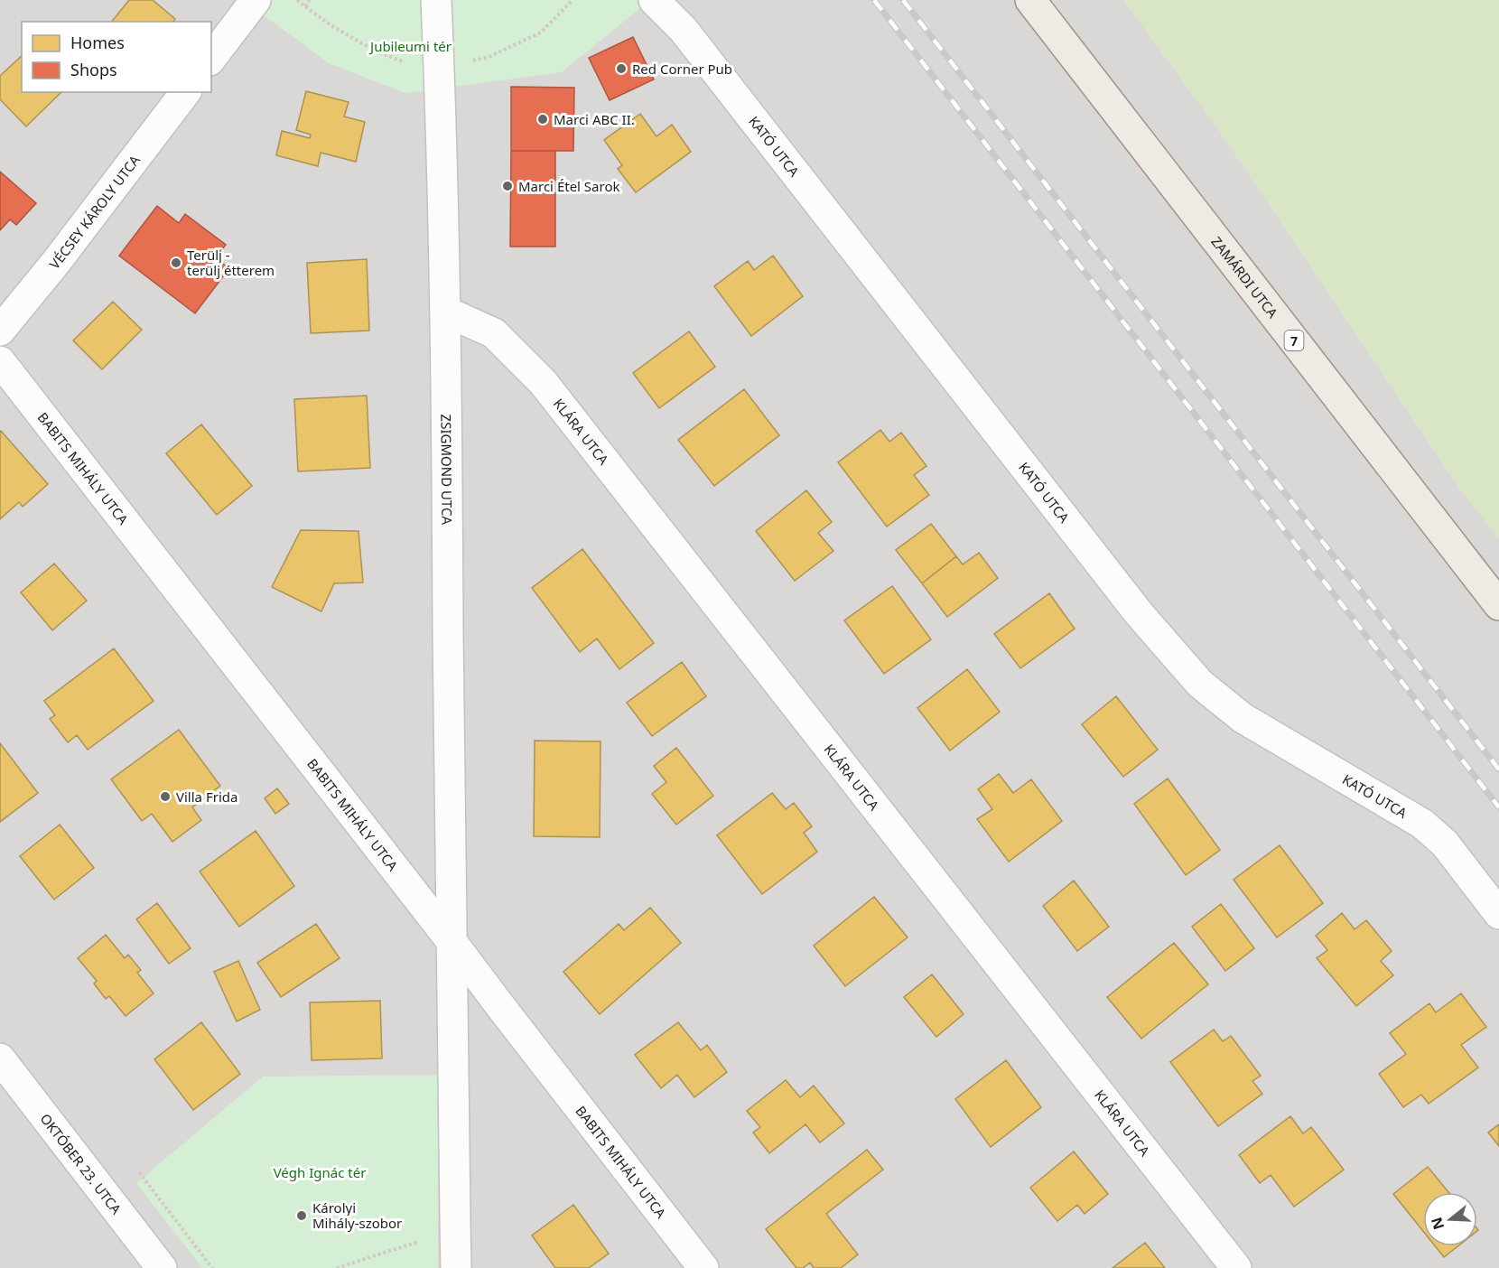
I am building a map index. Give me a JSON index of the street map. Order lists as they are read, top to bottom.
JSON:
{
  "streets": {
    "main road": ["ZAMÁRDI UTCA", "7"],
    "street": [
      "KATÓ UTCA",
      "VÉCSEY KÁROLY UTCA",
      "KLÁRA UTCA",
      "BABITS MIHÁLY UTCA",
      "ZSIGMOND UTCA",
      "OKTÓBER 23. UTCA"
    ]
  },
  "crossings": [
    ["KLÁRA UTCA", "ZSIGMOND UTCA"],
    ["BABITS MIHÁLY UTCA", "ZSIGMOND UTCA"]
  ],
  "parks": ["Jubileumi tér", "Végh Ignác tér"],
  "places": [
    "Red Corner Pub",
    "Marci ABC II.",
    "Marci Étel Sarok",
    "Terülj - terülj étterem",
    "Villa Frida",
    "Károlyi Mihály-szobor"
  ],
  "legend": ["Homes", "Shops"],
  "north": "left"
}
